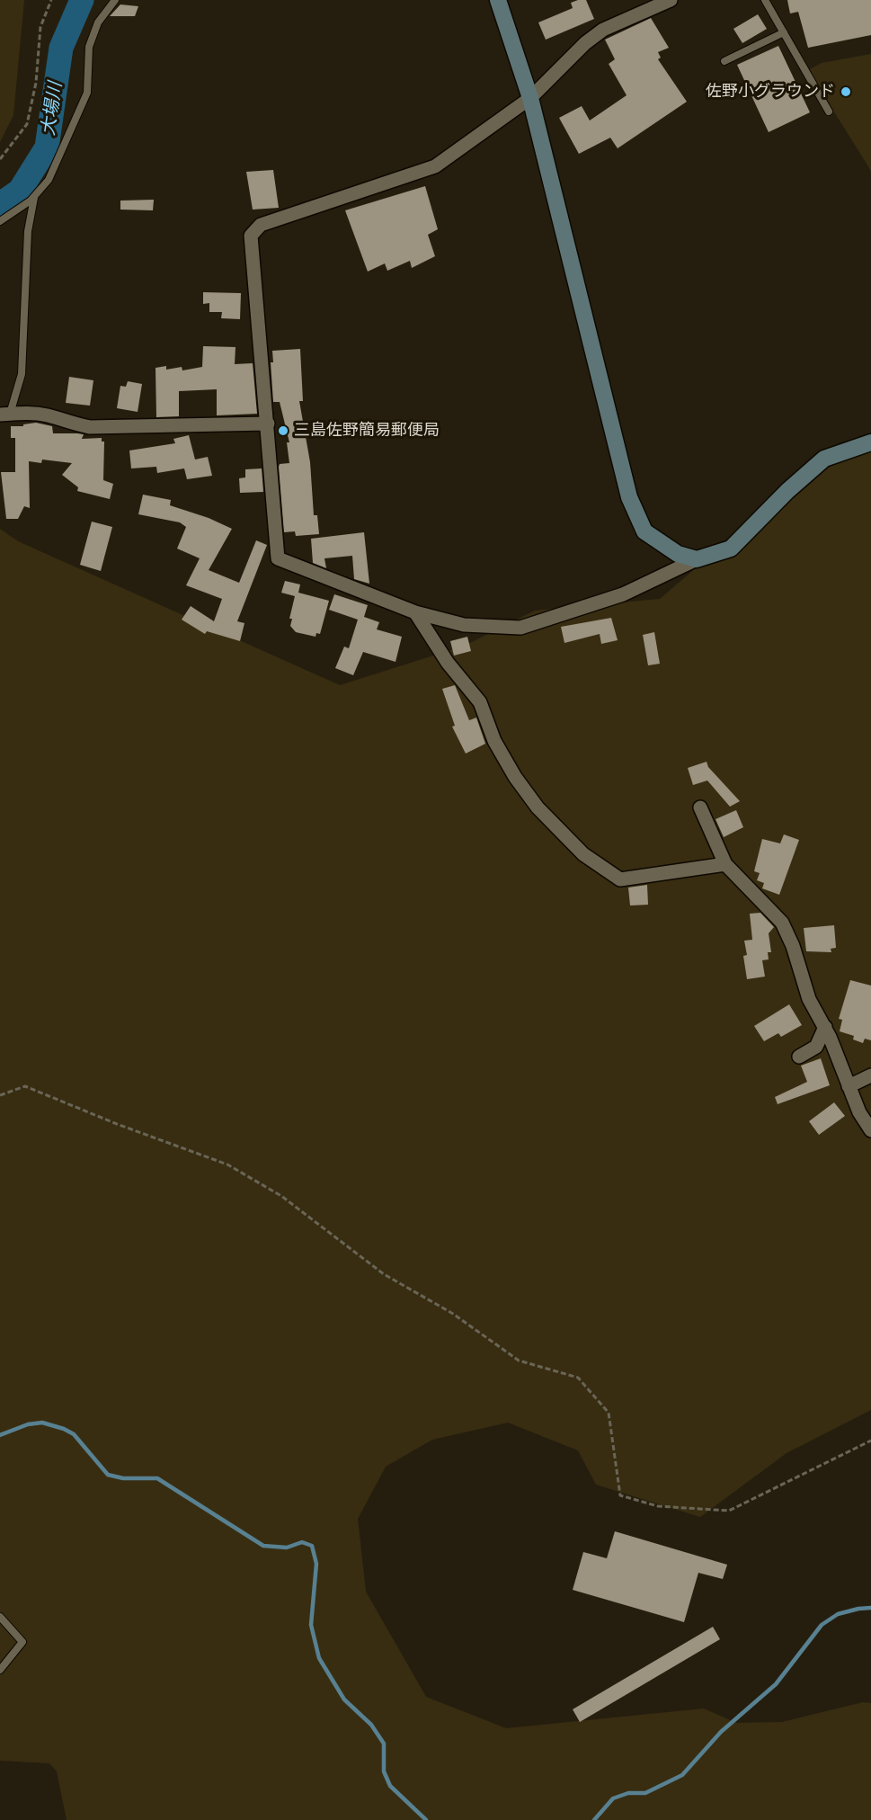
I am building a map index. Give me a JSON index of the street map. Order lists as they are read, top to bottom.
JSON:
{
  "water": ["大場川"],
  "places": ["佐野小グラウンド", "三島佐野簡易郵便局"]
}
